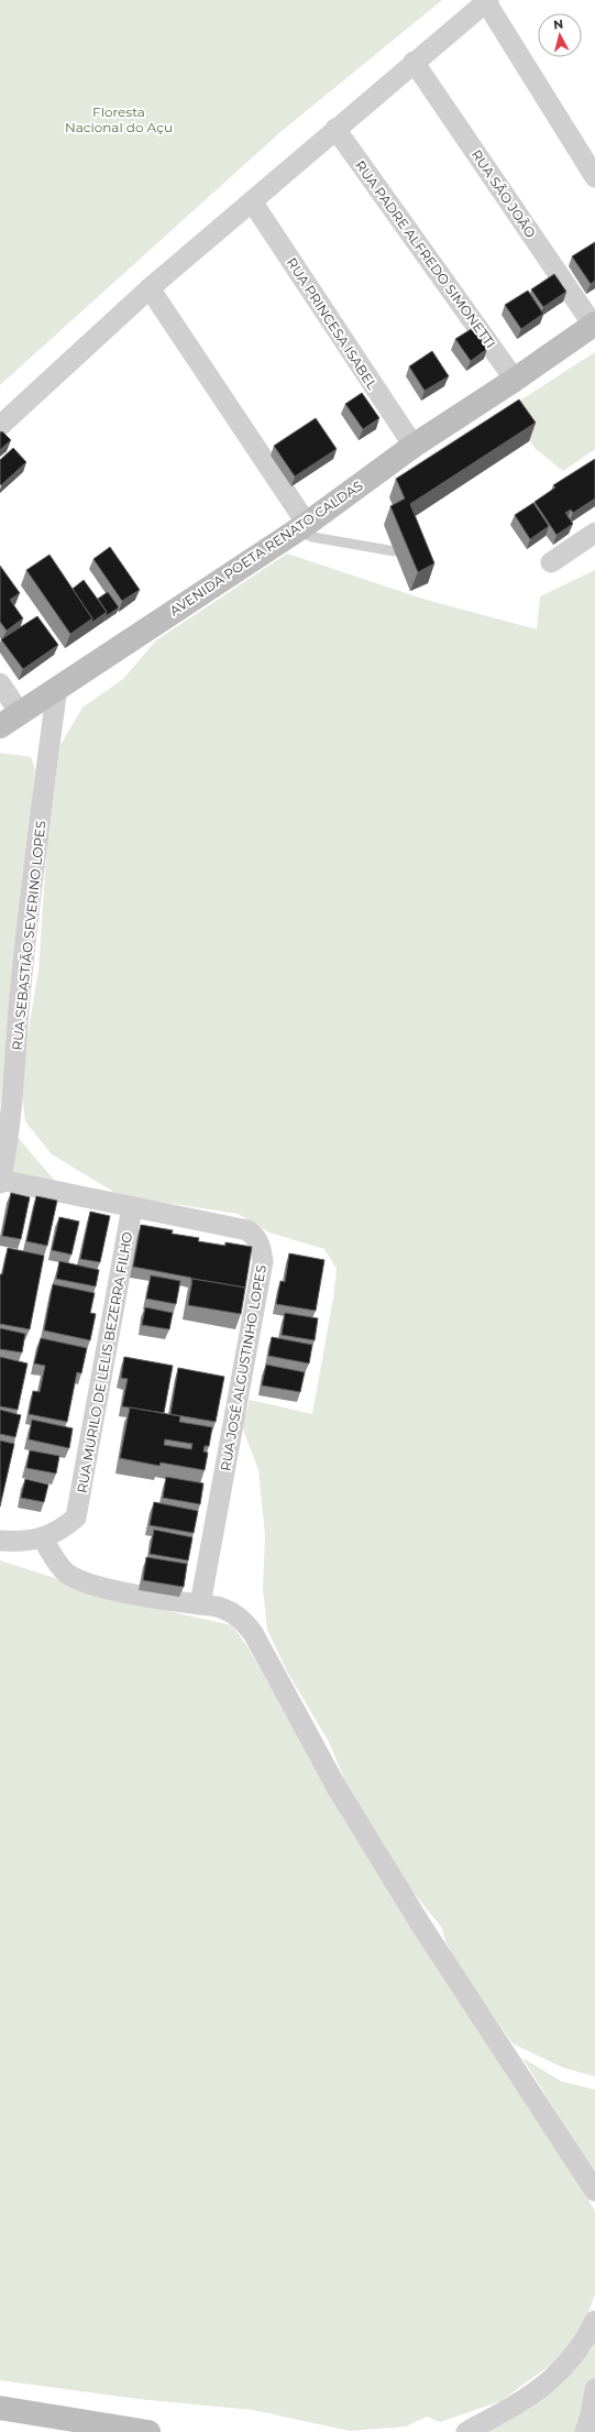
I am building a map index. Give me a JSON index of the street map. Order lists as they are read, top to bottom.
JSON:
{
  "streets": {
    "main road": ["AVENIDA POETA RENATO CALDAS"],
    "street": [
      "RUA SÃO JOÃO",
      "RUA PADRE ALFREDO SIMONETTI",
      "RUA PRINCESA ISABEL",
      "RUA SEBASTIÃO SEVERINO LOPES",
      "RUA MURILO DE LELIS BEZERRA FILHO",
      "RUA JOSÉ ALGUSTINHO LOPES"
    ]
  },
  "crossings": [
    ["RUA SÃO JOÃO", "AVENIDA POETA RENATO CALDAS"],
    ["RUA PADRE ALFREDO SIMONETTI", "AVENIDA POETA RENATO CALDAS"],
    ["RUA PRINCESA ISABEL", "AVENIDA POETA RENATO CALDAS"],
    ["AVENIDA POETA RENATO CALDAS", "RUA SEBASTIÃO SEVERINO LOPES"],
    ["RUA SEBASTIÃO SEVERINO LOPES", "RUA JOSÉ ALGUSTINHO LOPES"],
    ["RUA MURILO DE LELIS BEZERRA FILHO", "RUA JOSÉ ALGUSTINHO LOPES"]
  ],
  "parks": ["Floresta Nacional do Açu"],
  "north": "top"
}
